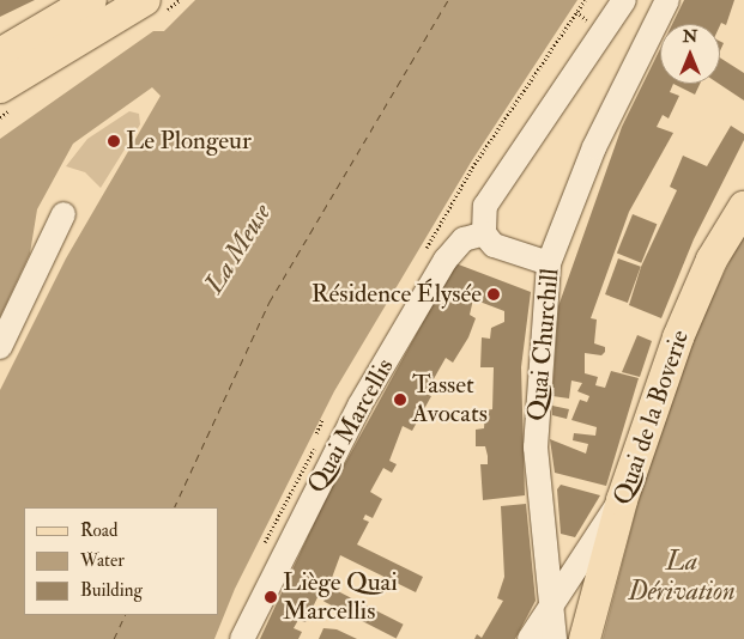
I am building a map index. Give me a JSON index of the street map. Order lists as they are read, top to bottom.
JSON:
{
  "streets": {
    "main road": ["Quai de la Boverie"],
    "street": ["Quai Churchill", "Quai Marcellis"]
  },
  "water": ["La Meuse", "La Dérivation"],
  "places": [
    "Le Plongeur",
    "Résidence Élysée",
    "Tasset Avocats",
    "Liège Quai Marcellis"
  ],
  "legend": ["Road", "Water", "Building"],
  "north": "top"
}
